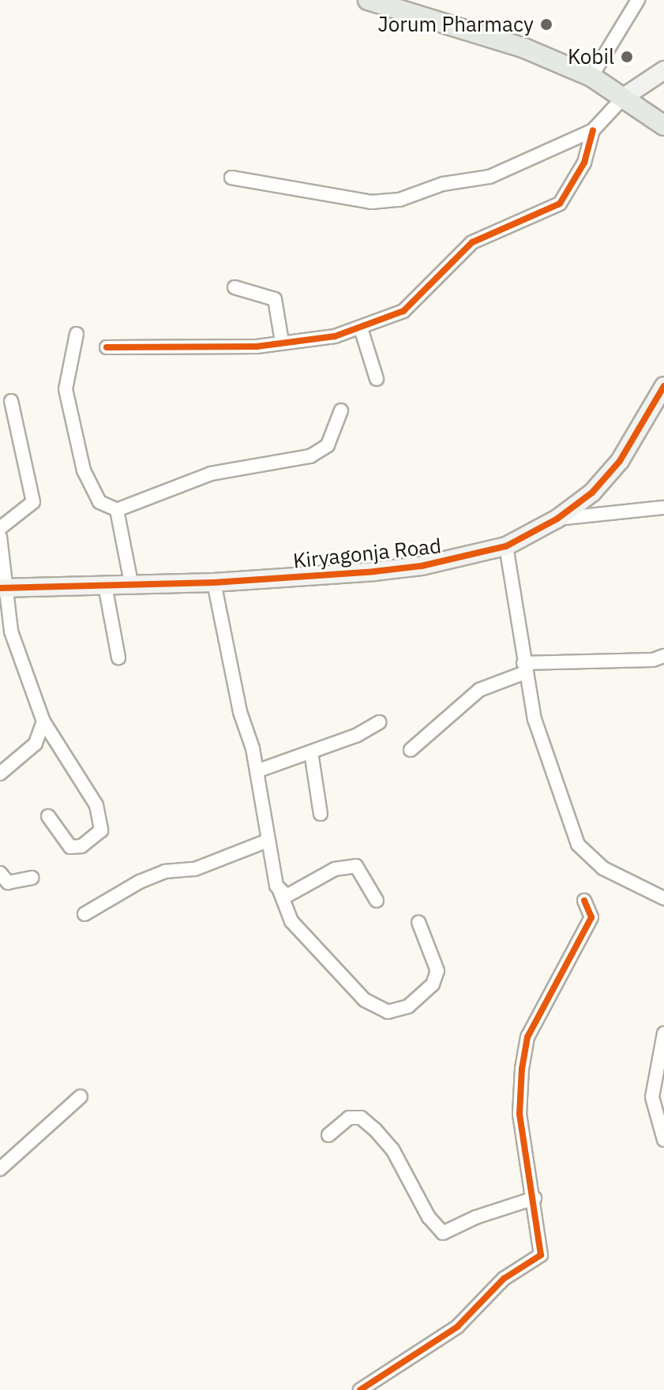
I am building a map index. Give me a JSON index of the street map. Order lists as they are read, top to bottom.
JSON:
{
  "streets": {
    "street": ["Kiryagonja Road"]
  },
  "places": ["Jorum Pharmacy", "Kobil"]
}
